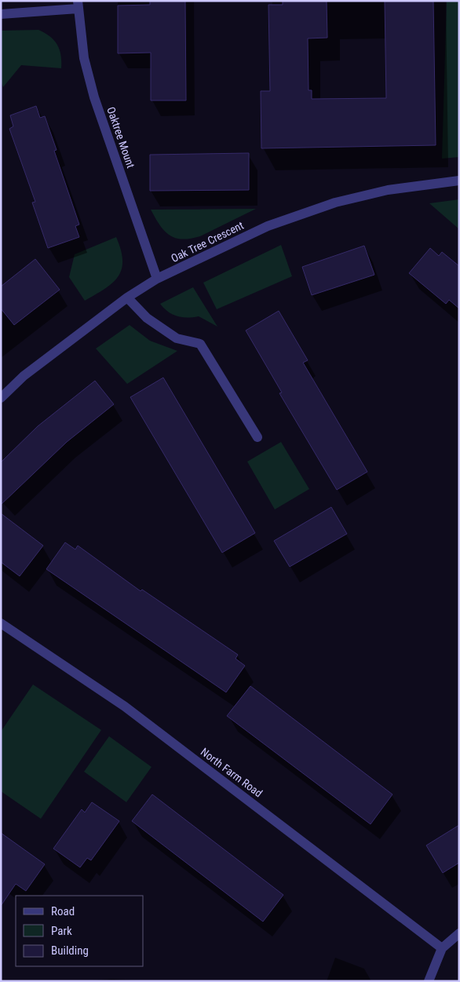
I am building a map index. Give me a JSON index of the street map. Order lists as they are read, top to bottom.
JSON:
{
  "streets": {
    "street": ["Oaktree Mount", "Oak Tree Crescent", "North Farm Road"]
  },
  "crossings": [
    ["Oaktree Mount", "Oak Tree Crescent"]
  ],
  "legend": ["Road", "Park", "Building"]
}
